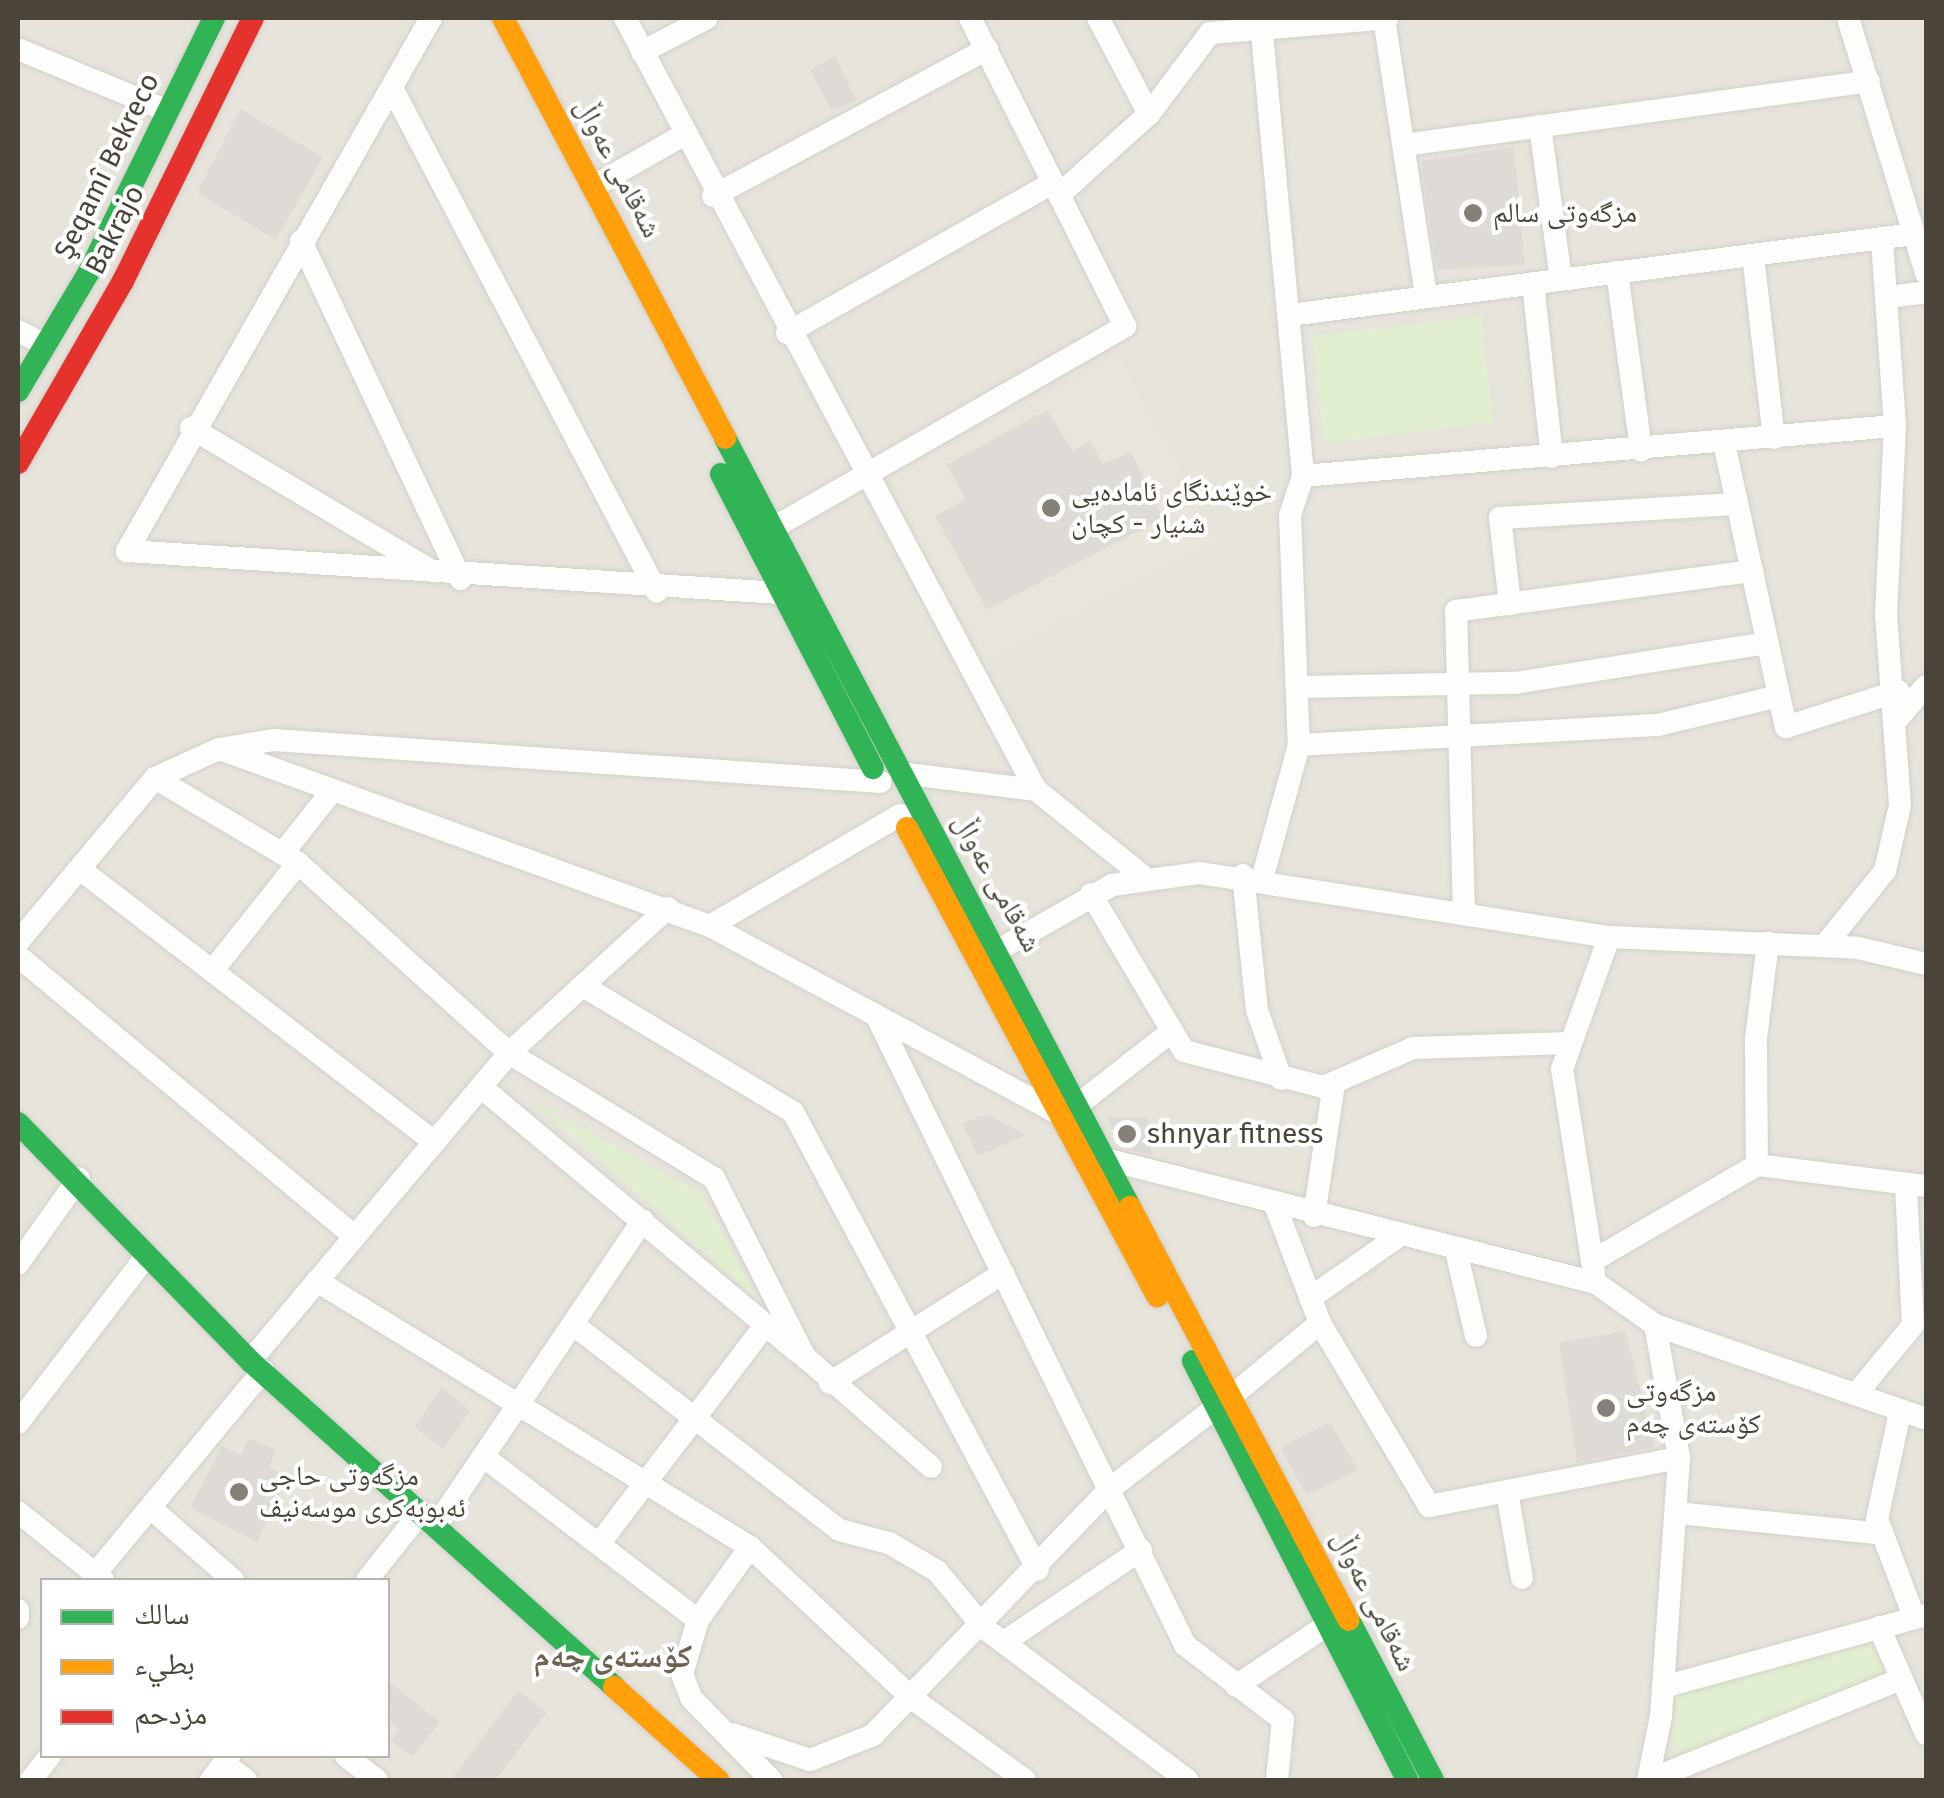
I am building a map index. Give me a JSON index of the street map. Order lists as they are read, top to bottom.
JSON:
{
  "streets": {
    "main road": ["Şeqamî Bekreco", "شەقامی عەواڵ", "Bakrajo"]
  },
  "districts": ["کۆستەی چەم"],
  "places": [
    "مزگەوتی سالم",
    "خوێندنگای ئامادەیی شنیار - کچان",
    "shnyar fitness",
    "مزگه‌وتی کۆستەی چەم",
    "مزگەوتی حاجی ئەبوبەکری موسەنیف"
  ],
  "legend": ["سالك", "بطيء", "مزدحم"]
}
